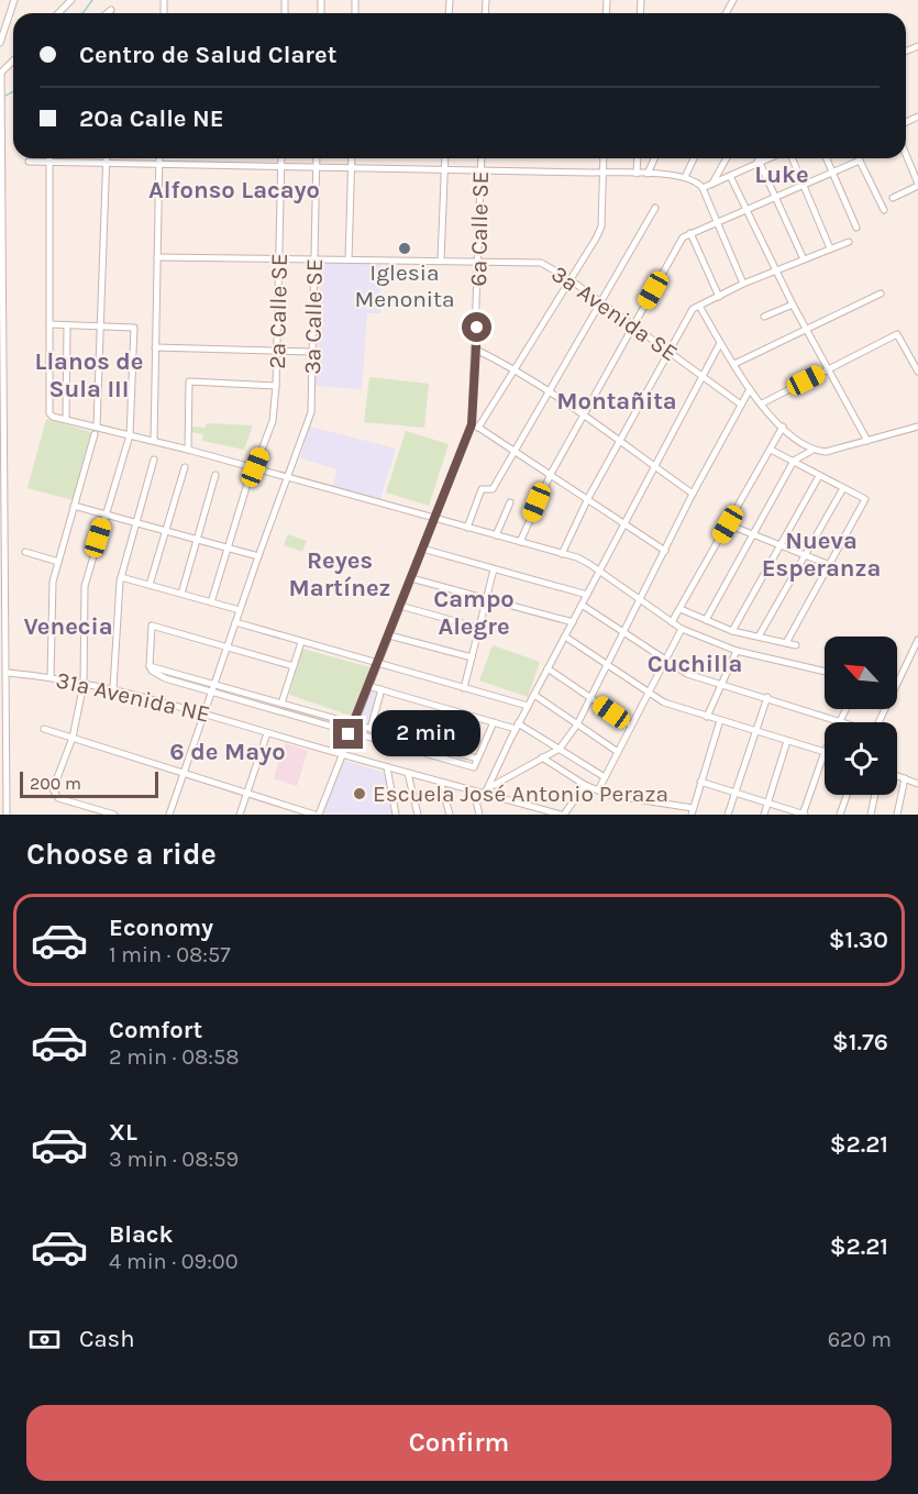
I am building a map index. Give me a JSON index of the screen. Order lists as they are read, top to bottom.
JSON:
{
  "streets": {
    "street": [
      "6a Calle SE",
      "2a Calle SE",
      "3a Avenida SE",
      "3a Calle SE",
      "31a Avenida NE"
    ]
  },
  "crossings": [
    ["6a Calle SE", "3a Avenida SE"],
    ["2a Calle SE", "3a Avenida SE"],
    ["3a Avenida SE", "3a Calle SE"],
    ["3a Calle SE", "31a Avenida NE"]
  ],
  "districts": [
    "Luke",
    "Alfonso Lacayo",
    "Llanos de Sula III",
    "Montañita",
    "Nueva Esperanza",
    "Reyes Martínez",
    "Campo Alegre",
    "Venecia",
    "Cuchilla",
    "6 de Mayo"
  ],
  "places": ["Iglesia Menonita", "Escuela José Antonio Peraza"],
  "scale_bar": "200 m",
  "north": "top left",
  "page": {
    "banner": ["Centro de Salud Claret", "20a Calle NE"],
    "bubble": "2 min",
    "scale": "200 m",
    "heading": "Choose a ride",
    "list": [
      {
        "name": "Economy",
        "note": "1 min · 08:57",
        "value": "$1.30"
      },
      {
        "name": "Comfort",
        "note": "2 min · 08:58",
        "value": "$1.76"
      },
      {
        "name": "XL",
        "note": "3 min · 08:59",
        "value": "$2.21"
      },
      {
        "name": "Black",
        "note": "4 min · 09:00",
        "value": "$2.21"
      }
    ],
    "pay": ["Cash", "620 m"],
    "buttons": "Confirm"
  }
}
